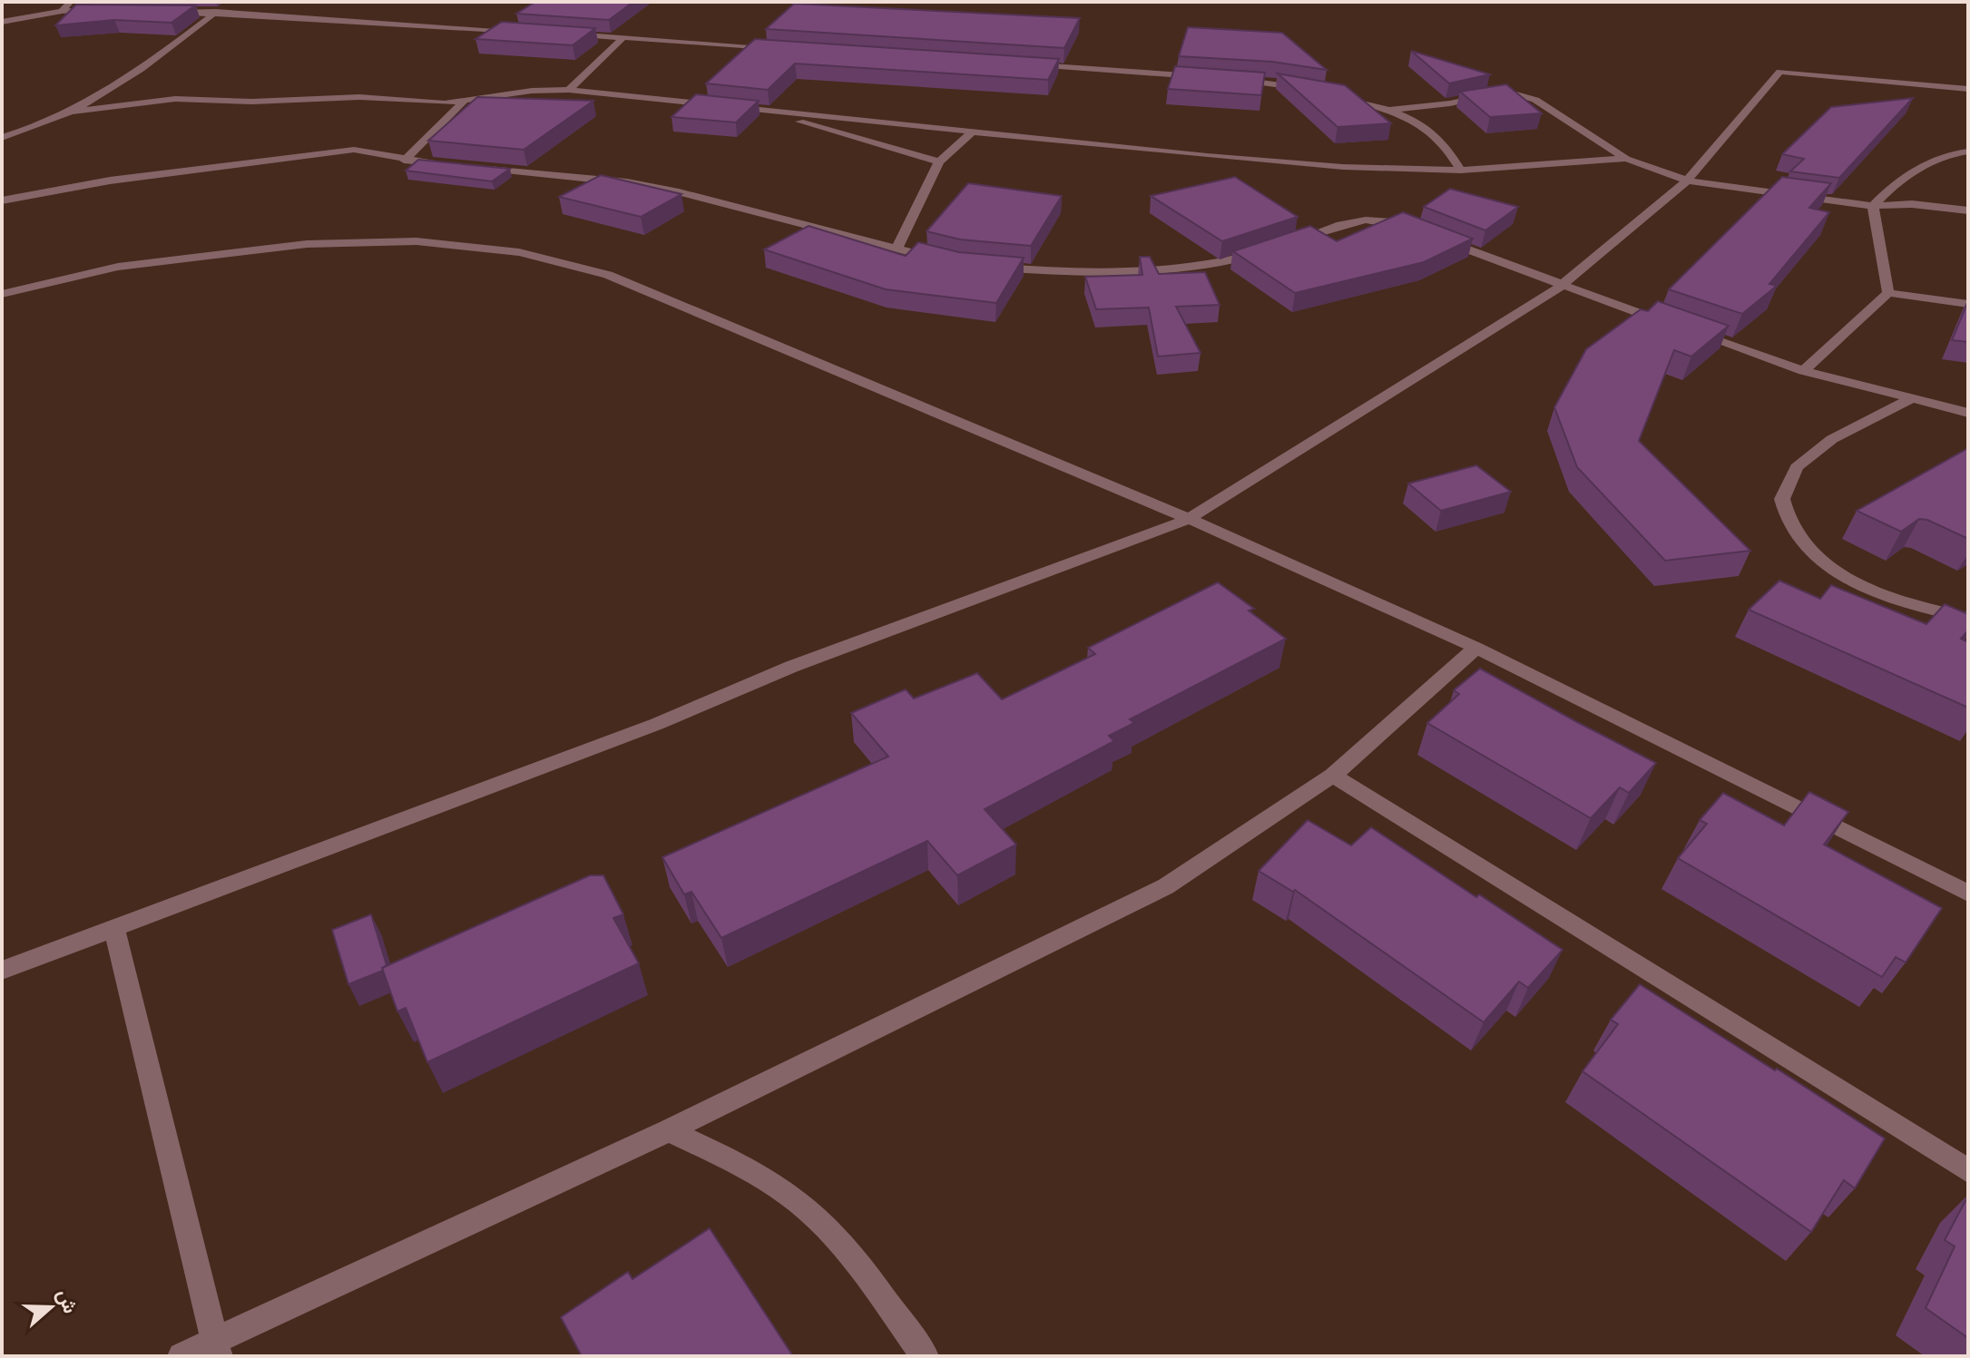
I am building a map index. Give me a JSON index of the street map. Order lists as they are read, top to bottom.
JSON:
{
  "north": "right"
}
